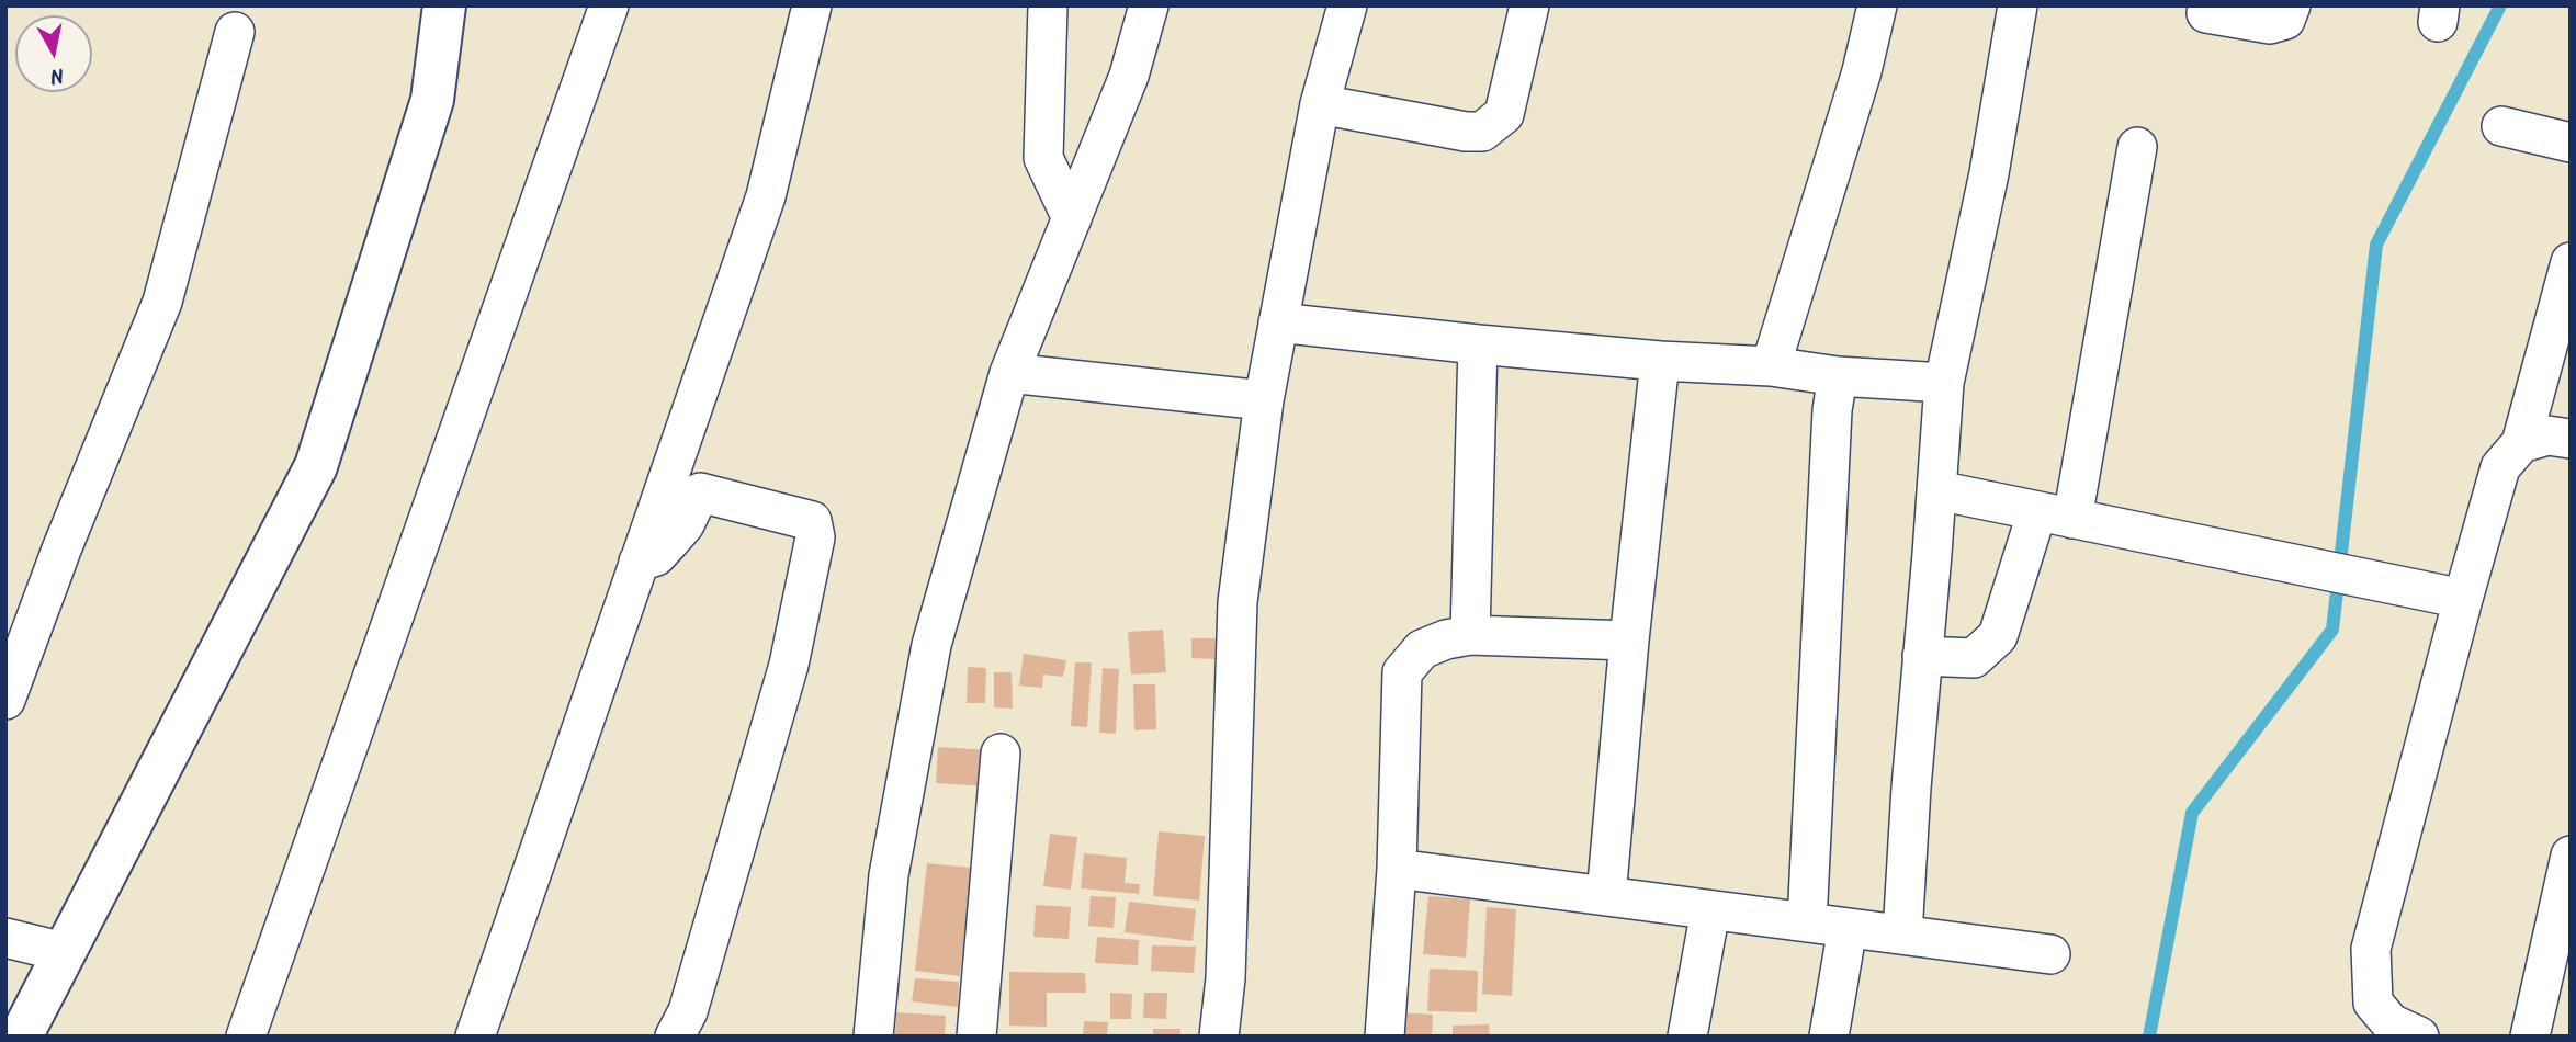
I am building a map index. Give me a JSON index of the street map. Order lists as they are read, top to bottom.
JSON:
{
  "north": "bottom"
}
